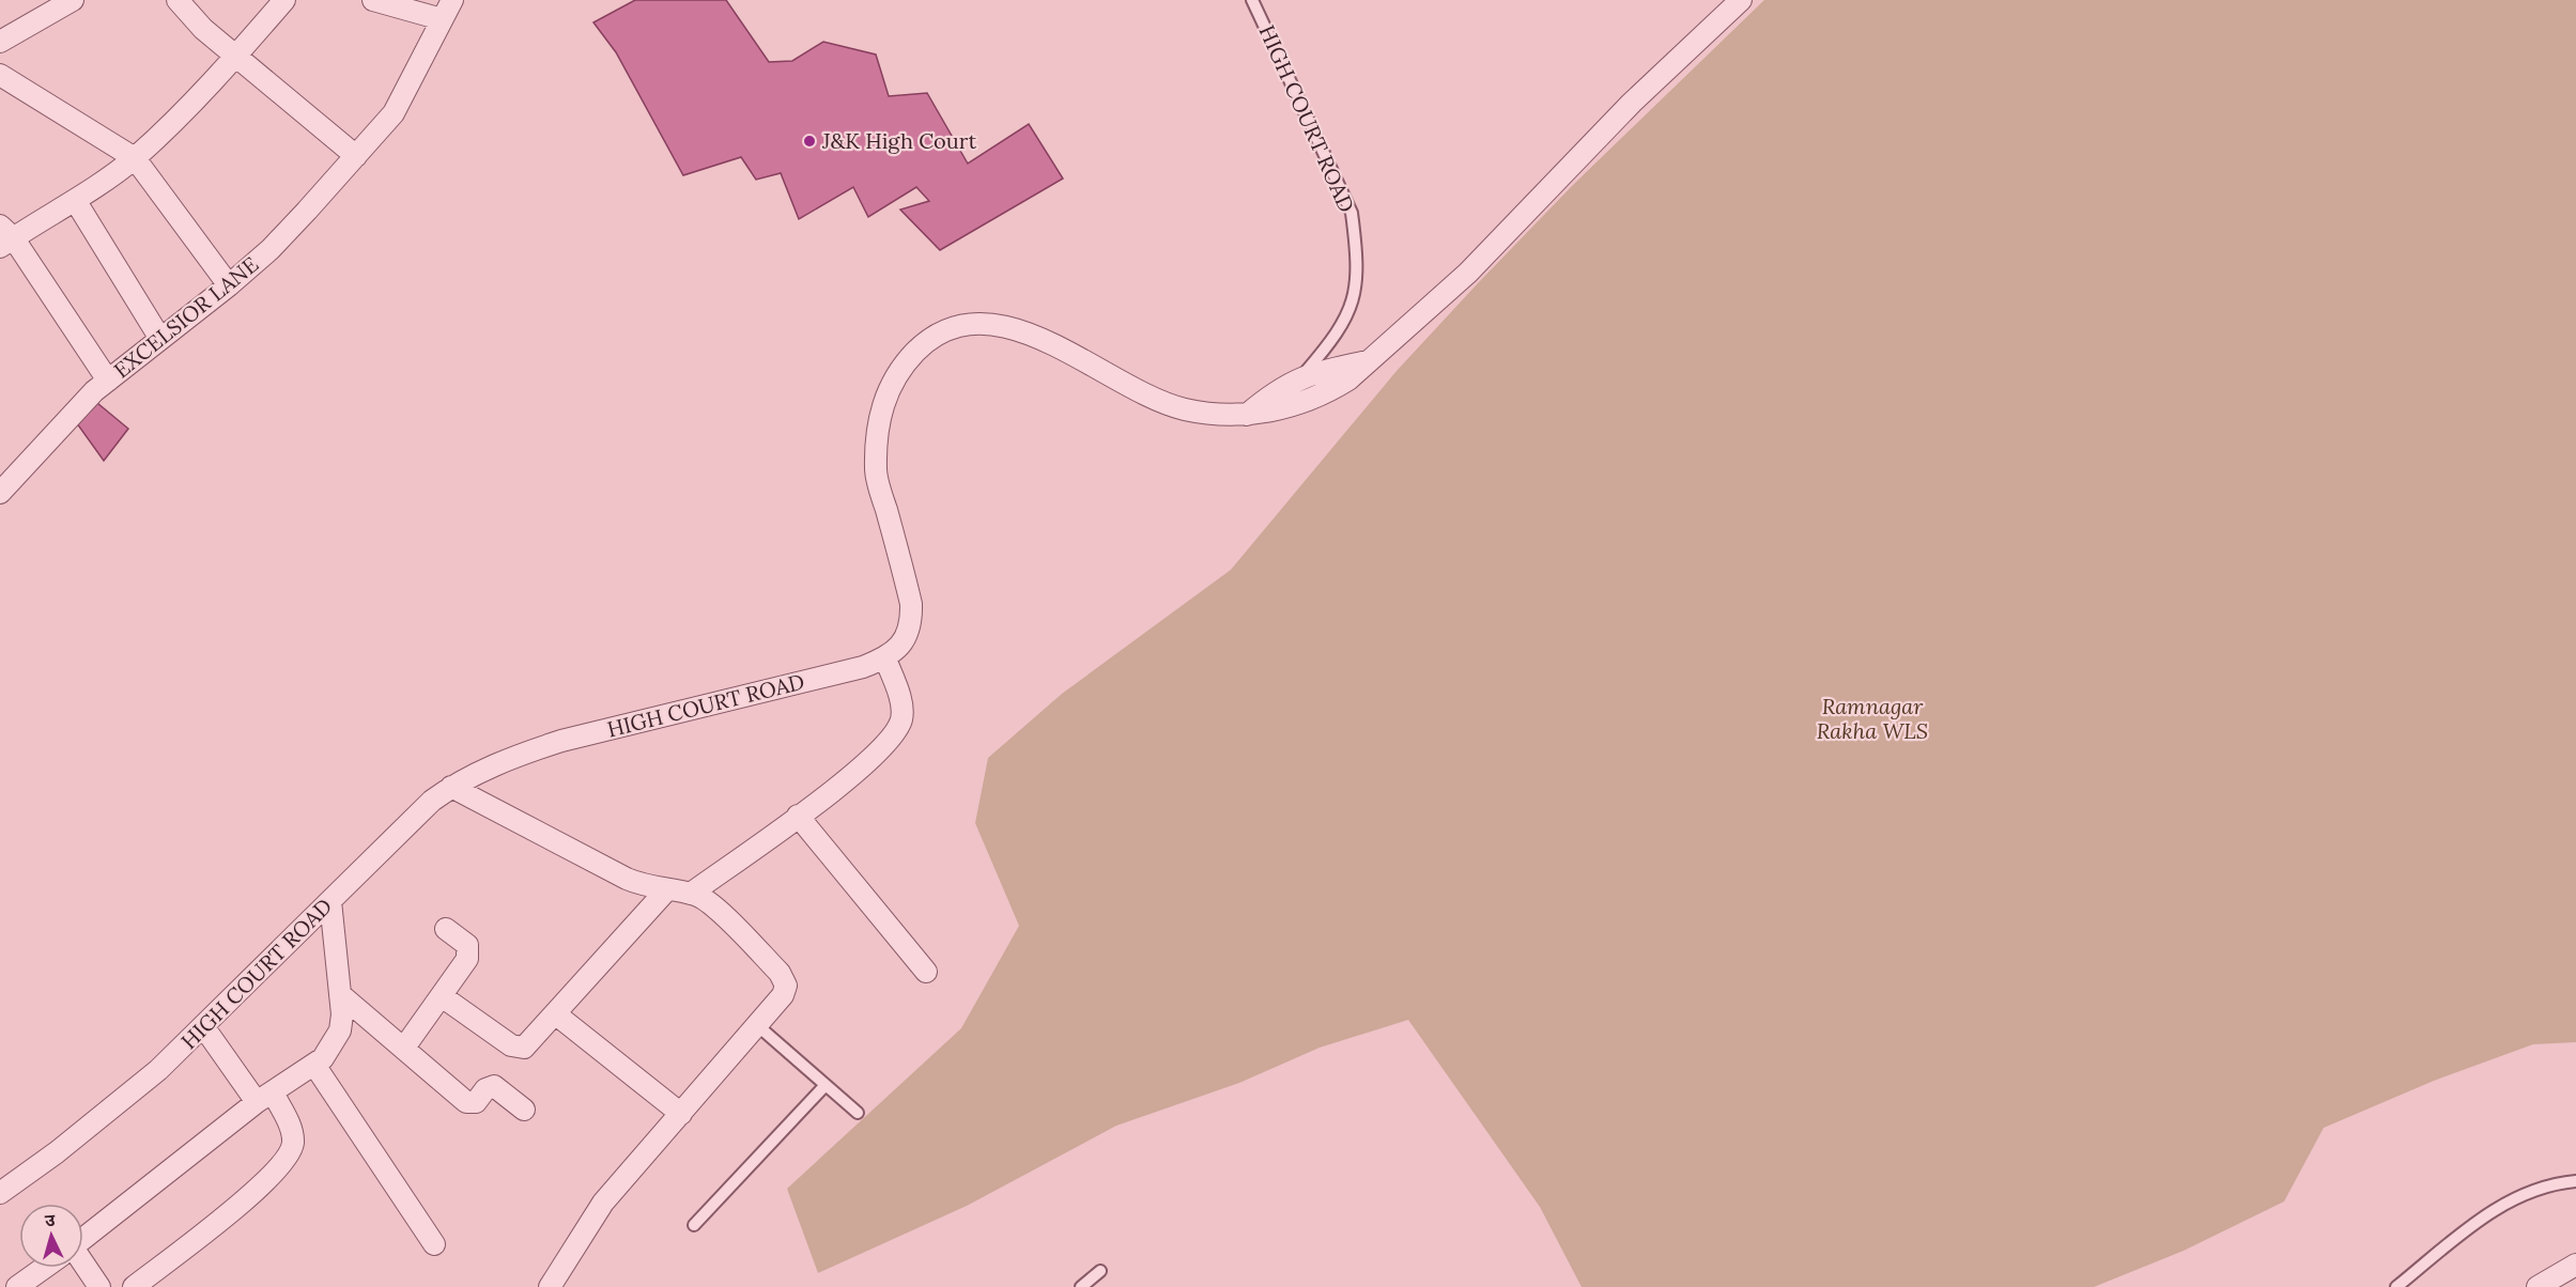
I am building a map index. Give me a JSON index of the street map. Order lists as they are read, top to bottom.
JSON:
{
  "streets": {
    "street": ["HIGH COURT ROAD", "EXCELSIOR LANE"]
  },
  "parks": ["Ramnagar Rakha WLS"],
  "places": ["J&K High Court"],
  "north": "top"
}
